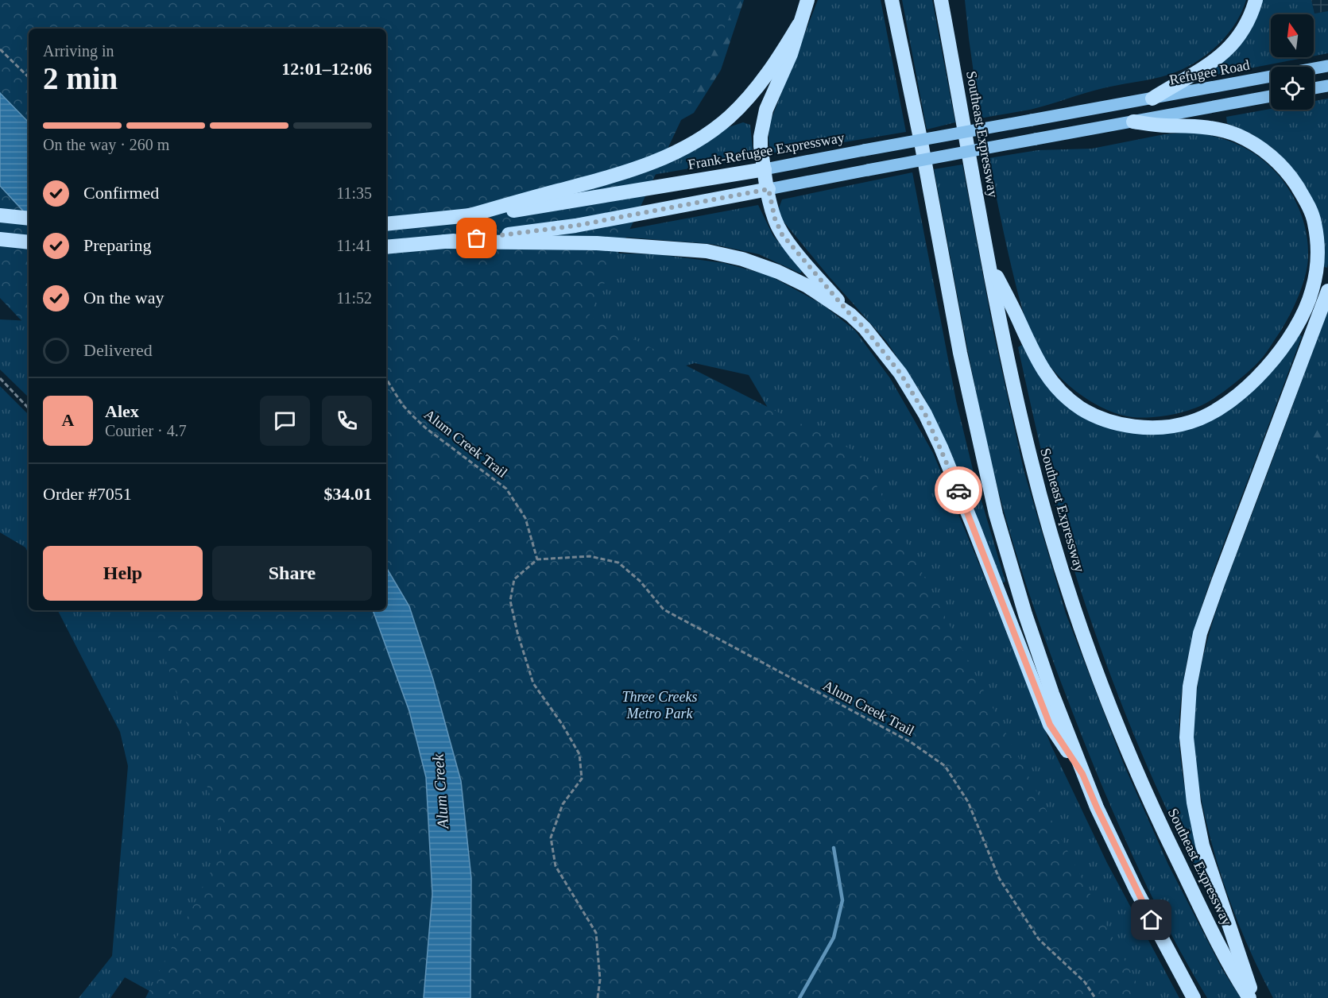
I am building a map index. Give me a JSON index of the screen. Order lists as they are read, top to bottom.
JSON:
{
  "streets": {
    "highway": ["Southeast Expressway", "Frank-Refugee Expressway"],
    "main road": ["Refugee Road"],
    "path": ["Alum Creek Trail"]
  },
  "crossings": [
    ["Refugee Road", "Frank-Refugee Expressway"]
  ],
  "water": ["Alum Creek"],
  "parks": ["Three Creeks Metro Park"],
  "north": "top",
  "page": {
    "heading": ["2 min", "Arriving in", "12:01–12:06"],
    "panel": [
      "Alex",
      "Courier · 4.7",
      "Order #7051",
      "$34.01"
    ],
    "bar": "On the way · 260 m",
    "list": [
      ["Confirmed", "11:35"],
      ["Preparing", "11:41"],
      ["On the way", "11:52"],
      "Delivered"
    ],
    "round": "A",
    "buttons": ["Help", "Share"]
  }
}
